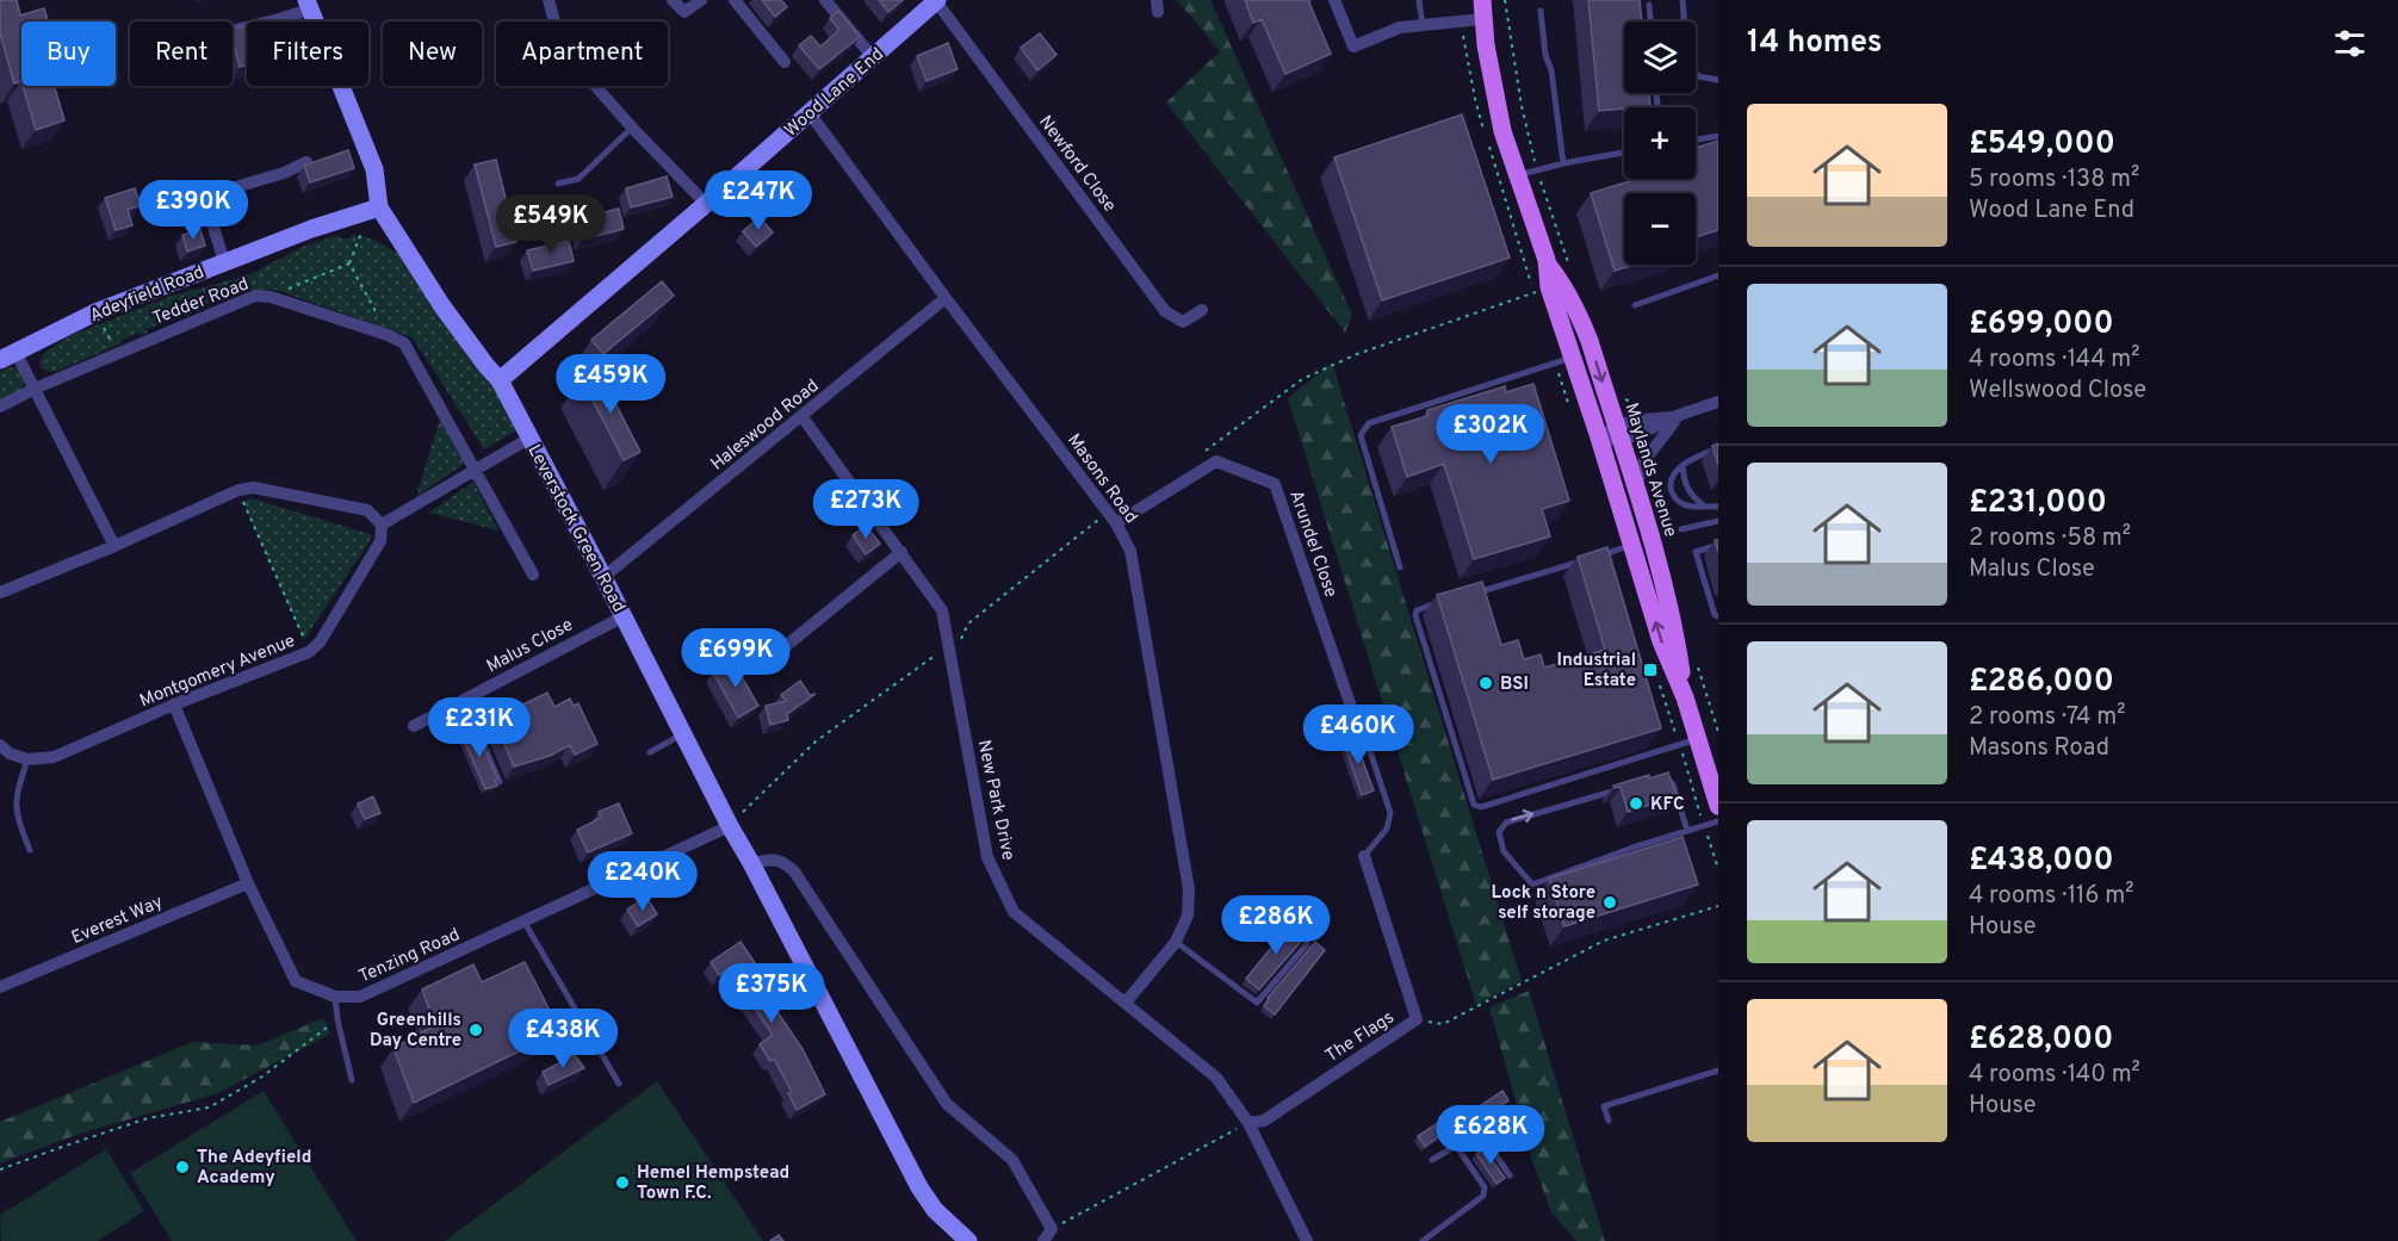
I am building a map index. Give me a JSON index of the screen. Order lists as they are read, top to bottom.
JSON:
{
  "streets": {
    "main road": ["Maylands Avenue"],
    "street": [
      "Wood Lane End",
      "Newford Close",
      "Adeyfield Road",
      "Tedder Road",
      "Haleswood Road",
      "Masons Road",
      "Leverstock Green Road",
      "Arundel Close",
      "Malus Close",
      "Montgomery Avenue",
      "New Park Drive",
      "Everest Way",
      "Tenzing Road",
      "The Flags"
    ]
  },
  "crossings": [
    ["Wood Lane End", "Newford Close"],
    ["Wood Lane End", "Masons Road"],
    ["Wood Lane End", "Leverstock Green Road"],
    ["Adeyfield Road", "Leverstock Green Road"],
    ["Haleswood Road", "Masons Road"],
    ["Haleswood Road", "Leverstock Green Road"],
    ["Haleswood Road", "New Park Drive"],
    ["Masons Road", "Arundel Close"],
    ["Masons Road", "New Park Drive"],
    ["Leverstock Green Road", "Malus Close"],
    ["Leverstock Green Road", "Tenzing Road"],
    ["Montgomery Avenue", "Tenzing Road"],
    ["New Park Drive", "The Flags"],
    ["Everest Way", "Tenzing Road"]
  ],
  "places": {
    "transit": ["Industrial Estate"],
    "other": [
      "BSI",
      "KFC",
      "Lock n Store self storage",
      "Greenhills Day Centre",
      "The Adeyfield Academy",
      "Hemel Hempstead Town F.C."
    ]
  },
  "page": {
    "heading": "14 homes",
    "map_buttons": ["+", "−"],
    "chip": [
      "Buy",
      "Rent",
      "Filters",
      "New",
      "Apartment"
    ],
    "list": [
      {
        "name": "£549,000",
        "note": "5 rooms · 138 m² · Wood Lane End"
      },
      {
        "name": "£699,000",
        "note": "4 rooms · 144 m² · Wellswood Close"
      },
      {
        "name": "£231,000",
        "note": "2 rooms · 58 m² · Malus Close"
      },
      {
        "name": "£286,000",
        "note": "2 rooms · 74 m² · Masons Road"
      },
      {
        "name": "£438,000",
        "note": "4 rooms · 116 m² · House"
      },
      {
        "name": "£628,000",
        "note": "4 rooms · 140 m² · House"
      }
    ],
    "price": [
      "£247K",
      "£390K",
      "£549K",
      "£459K",
      "£302K",
      "£273K",
      "£699K",
      "£231K",
      "£460K",
      "£240K",
      "£286K",
      "£375K",
      "£438K",
      "£628K"
    ]
  }
}
